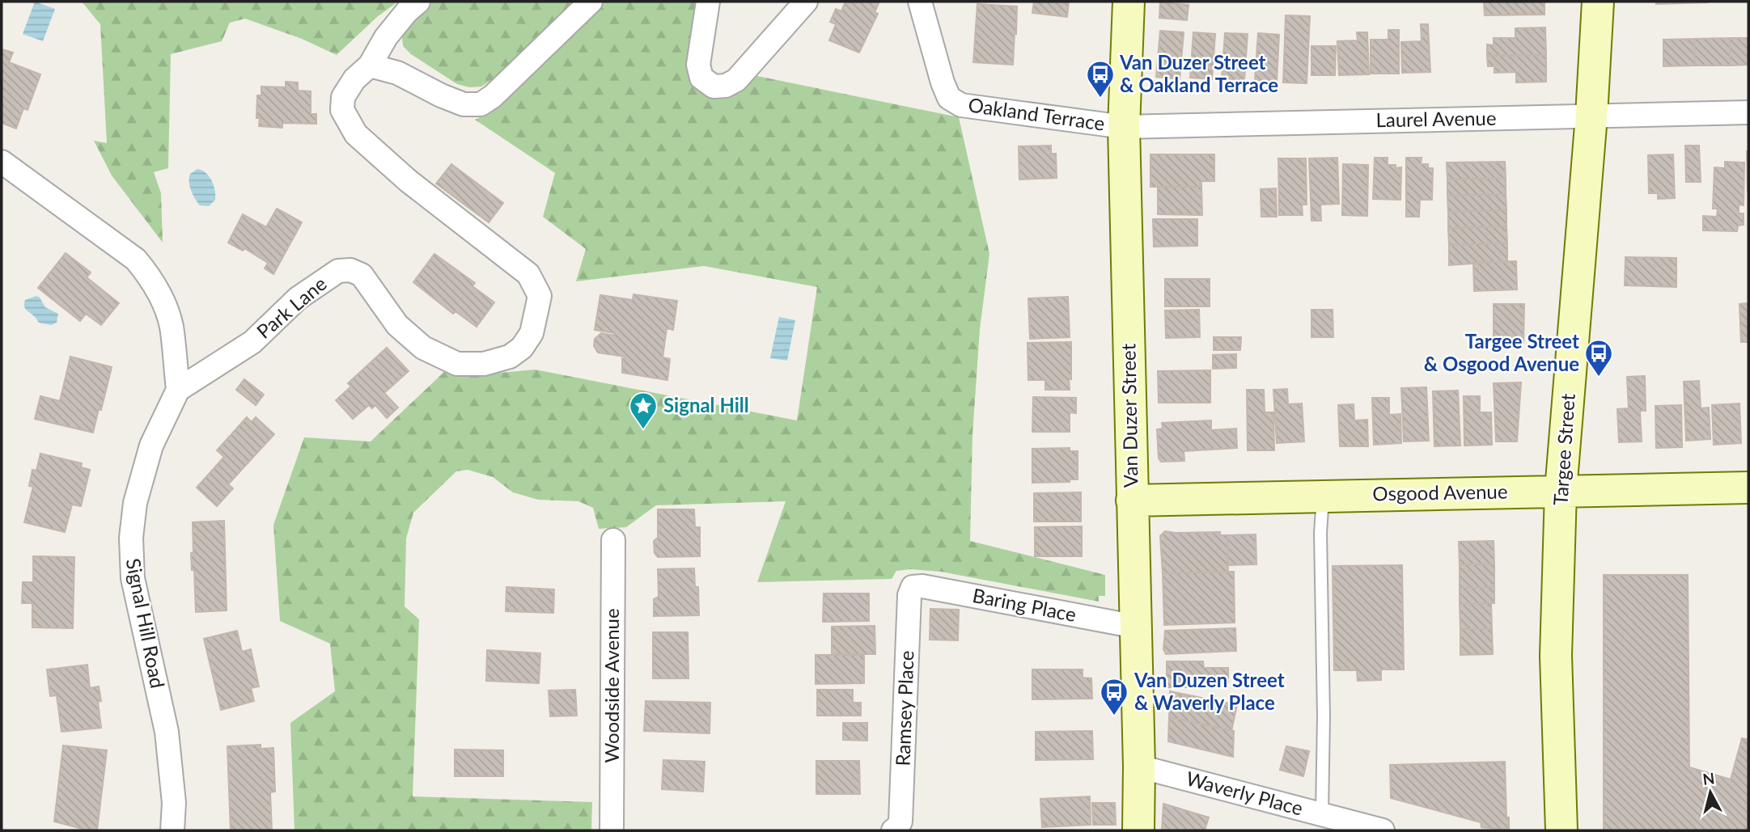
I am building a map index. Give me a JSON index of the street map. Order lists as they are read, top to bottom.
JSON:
{
  "streets": {
    "main road": ["Van Duzer Street", "Targee Street", "Osgood Avenue"],
    "street": [
      "Oakland Terrace",
      "Laurel Avenue",
      "Park Lane",
      "Baring Place",
      "Signal Hill Road",
      "Woodside Avenue",
      "Ramsey Place",
      "Waverly Place"
    ]
  },
  "crossings": [
    ["Oakland Terrace", "Laurel Avenue"],
    ["Oakland Terrace", "Van Duzer Street"],
    ["Laurel Avenue", "Van Duzer Street"],
    ["Laurel Avenue", "Targee Street"],
    ["Park Lane", "Signal Hill Road"],
    ["Van Duzer Street", "Osgood Avenue"],
    ["Van Duzer Street", "Baring Place"],
    ["Van Duzer Street", "Waverly Place"],
    ["Targee Street", "Osgood Avenue"],
    ["Baring Place", "Ramsey Place"]
  ],
  "places": {
    "bus stop": ["Van Duzer Street & Oakland Terrace", "Targee Street & Osgood Avenue", "Van Duzen Street & Waverly Place"],
    "place": ["Signal Hill"]
  },
  "north": "top"
}
